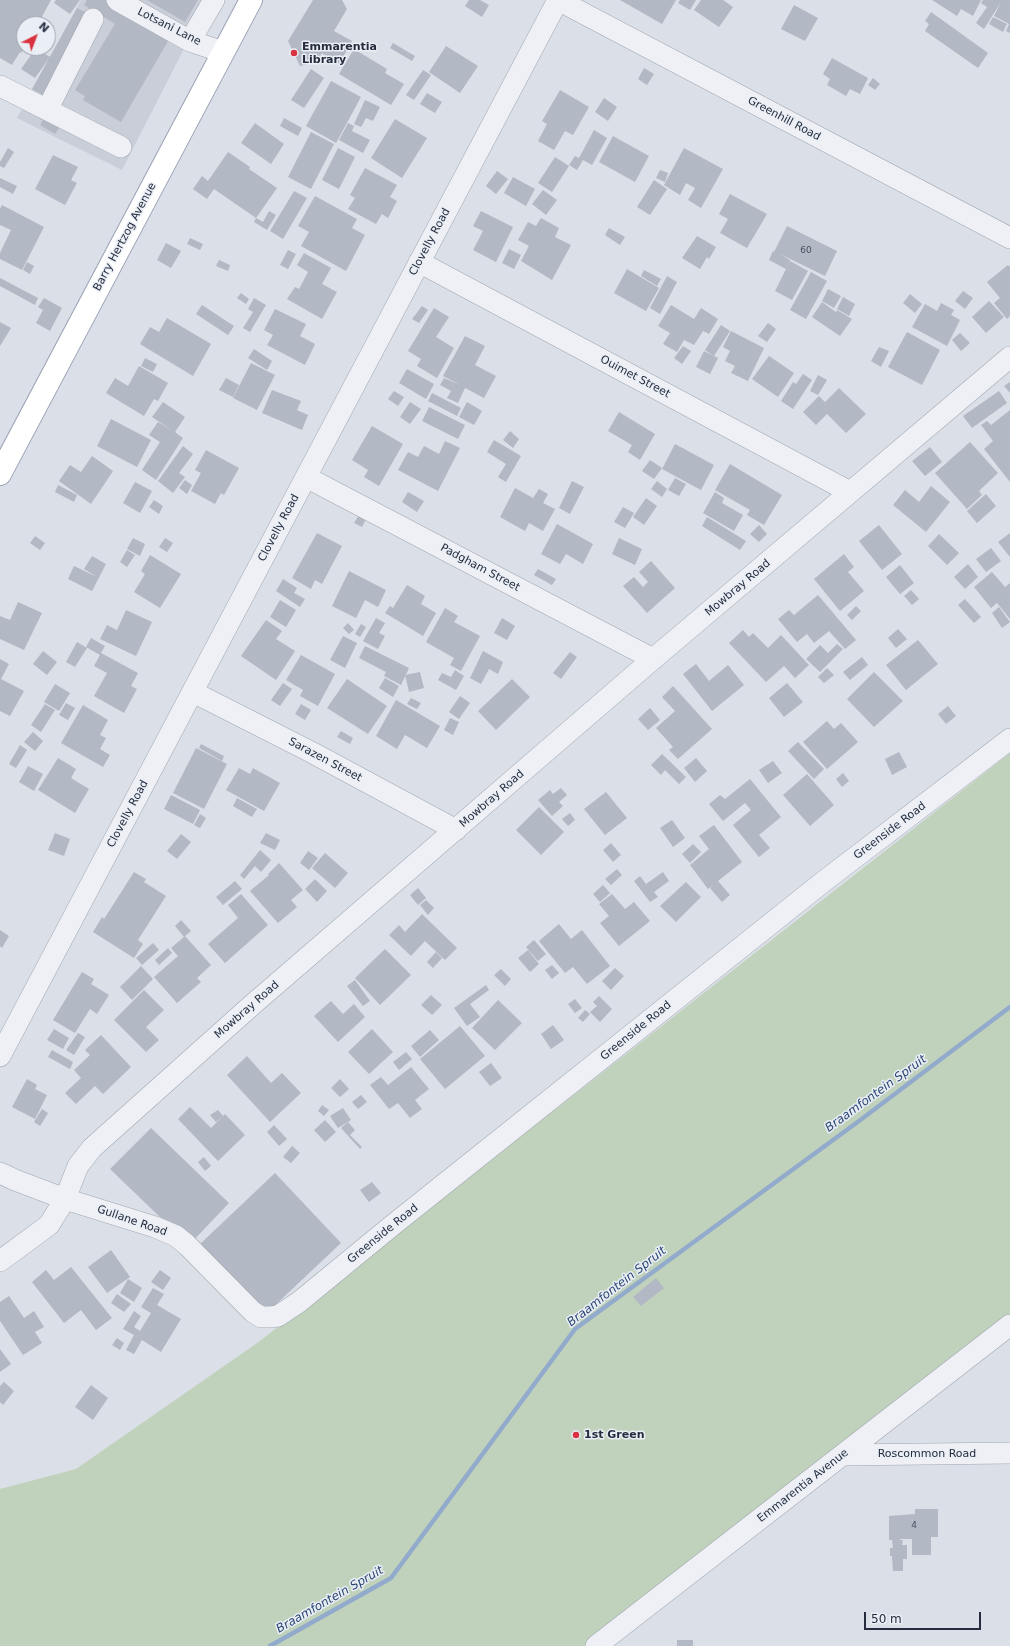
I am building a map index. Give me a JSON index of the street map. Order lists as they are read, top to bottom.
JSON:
{
  "streets": {
    "main road": ["Barry Hertzog Avenue"],
    "street": [
      "Lotsani Lane",
      "Greenhill Road",
      "Clovelly Road",
      "Ouimet Street",
      "Padgham Street",
      "Mowbray Road",
      "Sarazen Street",
      "Greenside Road",
      "Gullane Road",
      "Roscommon Road",
      "Emmarentia Avenue"
    ]
  },
  "crossings": [
    ["Lotsani Lane", "Barry Hertzog Avenue"],
    ["Greenhill Road", "Clovelly Road"],
    ["Clovelly Road", "Ouimet Street"],
    ["Clovelly Road", "Padgham Street"],
    ["Clovelly Road", "Sarazen Street"],
    ["Ouimet Street", "Mowbray Road"],
    ["Padgham Street", "Mowbray Road"],
    ["Mowbray Road", "Sarazen Street"],
    ["Mowbray Road", "Gullane Road"],
    ["Greenside Road", "Gullane Road"],
    ["Roscommon Road", "Emmarentia Avenue"]
  ],
  "water": ["Braamfontein Spruit"],
  "places": ["Emmarentia Library", "1st Green"],
  "house_numbers": ["60", "4"],
  "scale_bar": "50 m",
  "north": "top right"
}
